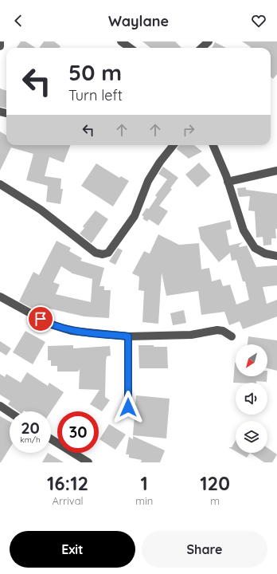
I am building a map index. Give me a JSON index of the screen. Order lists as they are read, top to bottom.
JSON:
{
  "north": "bottom left",
  "page": {
    "header": "Waylane",
    "turn": ["50 m", "Turn left"],
    "speed": "20 km/h",
    "limit": "30",
    "eta": [
      "16:12",
      "Arrival",
      "1",
      "min",
      "120",
      "m"
    ],
    "buttons": ["Exit", "Share"]
  }
}
